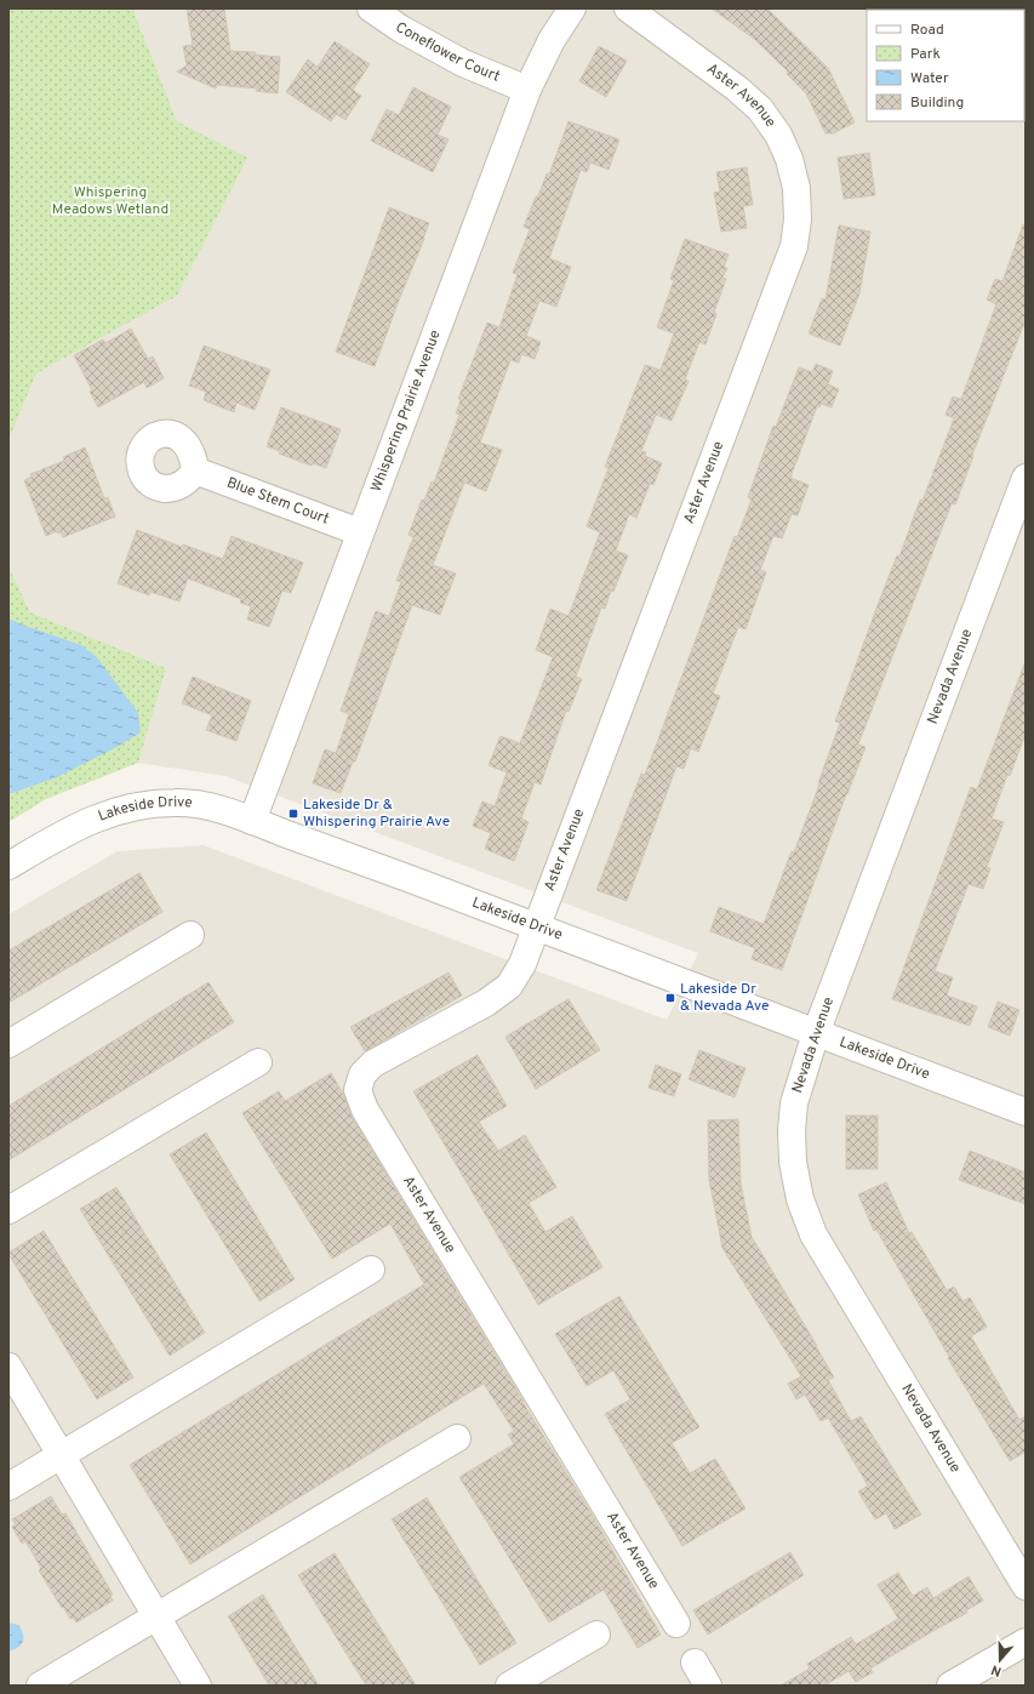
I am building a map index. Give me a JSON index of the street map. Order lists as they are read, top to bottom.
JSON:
{
  "streets": {
    "street": [
      "Coneflower Court",
      "Aster Avenue",
      "Whispering Prairie Avenue",
      "Blue Stem Court",
      "Nevada Avenue",
      "Lakeside Drive"
    ]
  },
  "crossings": [
    ["Coneflower Court", "Whispering Prairie Avenue"],
    ["Aster Avenue", "Lakeside Drive"],
    ["Whispering Prairie Avenue", "Blue Stem Court"],
    ["Whispering Prairie Avenue", "Lakeside Drive"],
    ["Nevada Avenue", "Lakeside Drive"]
  ],
  "parks": ["Whispering Meadows Wetland"],
  "places": {
    "transit": ["Lakeside Dr & Whispering Prairie Ave", "Lakeside Dr & Nevada Ave"]
  },
  "legend": [
    "Road",
    "Park",
    "Water",
    "Building"
  ],
  "north": "bottom"
}
